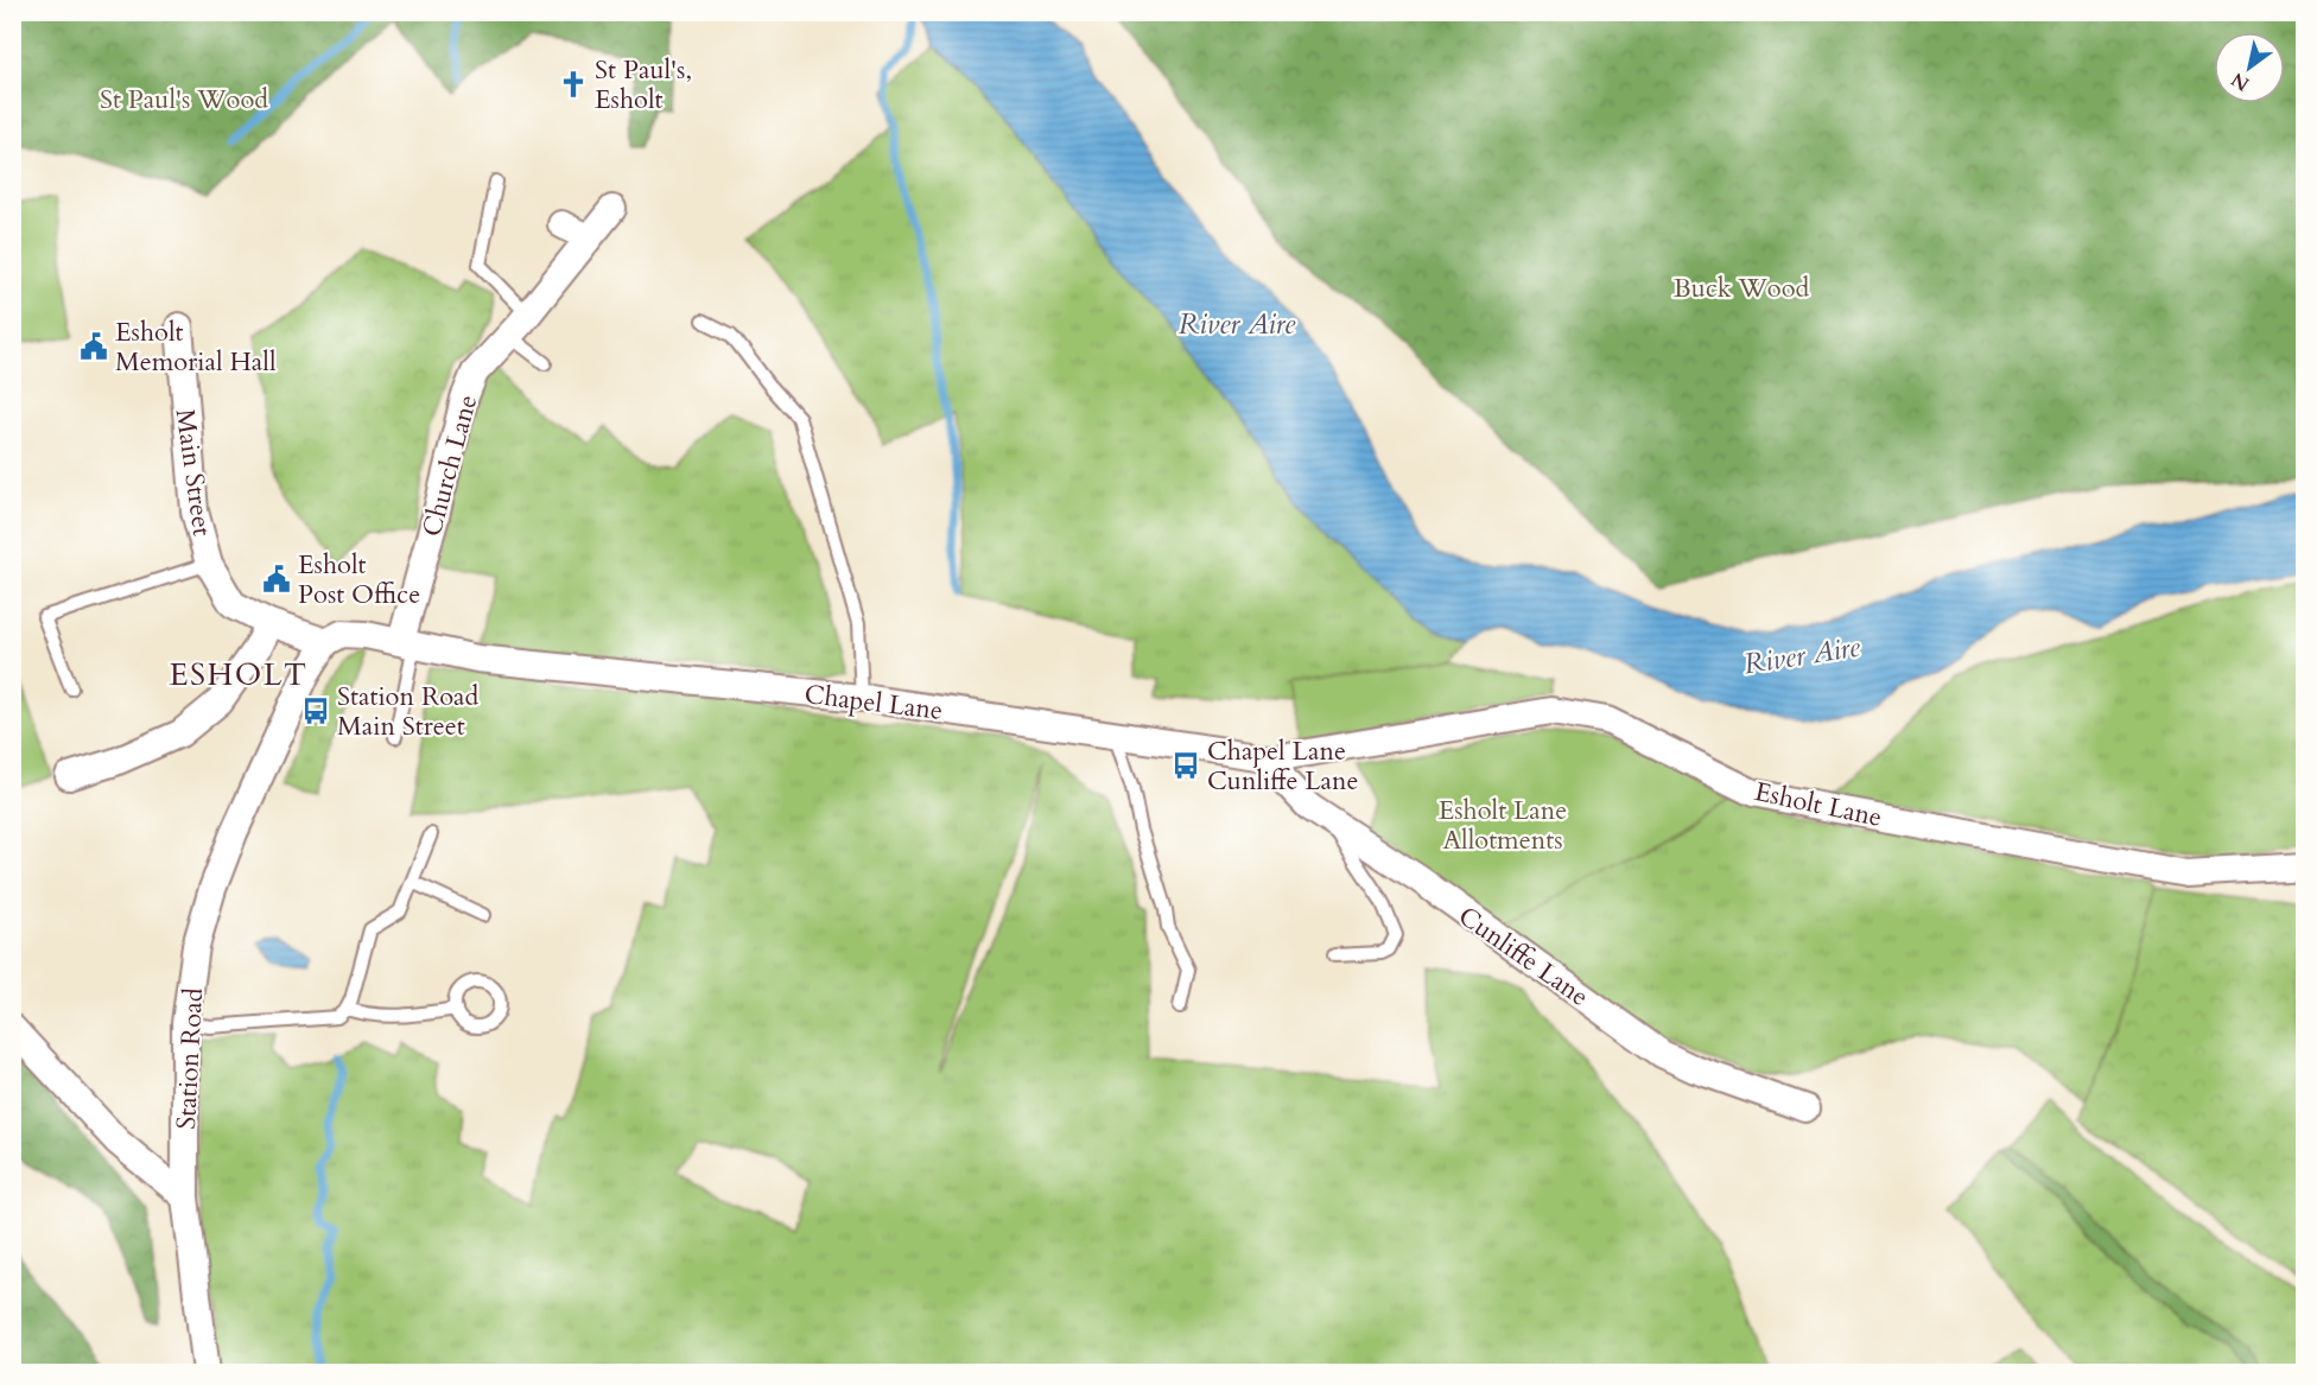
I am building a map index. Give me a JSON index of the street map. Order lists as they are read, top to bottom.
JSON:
{
  "streets": {
    "street": [
      "Church Lane",
      "Main Street",
      "Chapel Lane",
      "Esholt Lane",
      "Cunliffe Lane",
      "Station Road"
    ]
  },
  "crossings": [
    ["Church Lane", "Chapel Lane"],
    ["Main Street", "Station Road"],
    ["Chapel Lane", "Esholt Lane"],
    ["Chapel Lane", "Cunliffe Lane"]
  ],
  "districts": ["ESHOLT"],
  "water": ["River Aire"],
  "parks": ["St Paul's Wood", "Buck Wood", "Esholt Lane Allotments"],
  "places": {
    "church": ["St Paul's, Esholt"],
    "public building": ["Esholt Memorial Hall", "Esholt Post Office"],
    "bus stop": ["Station Road Main Street", "Chapel Lane Cunliffe Lane"]
  },
  "north": "bottom left"
}
